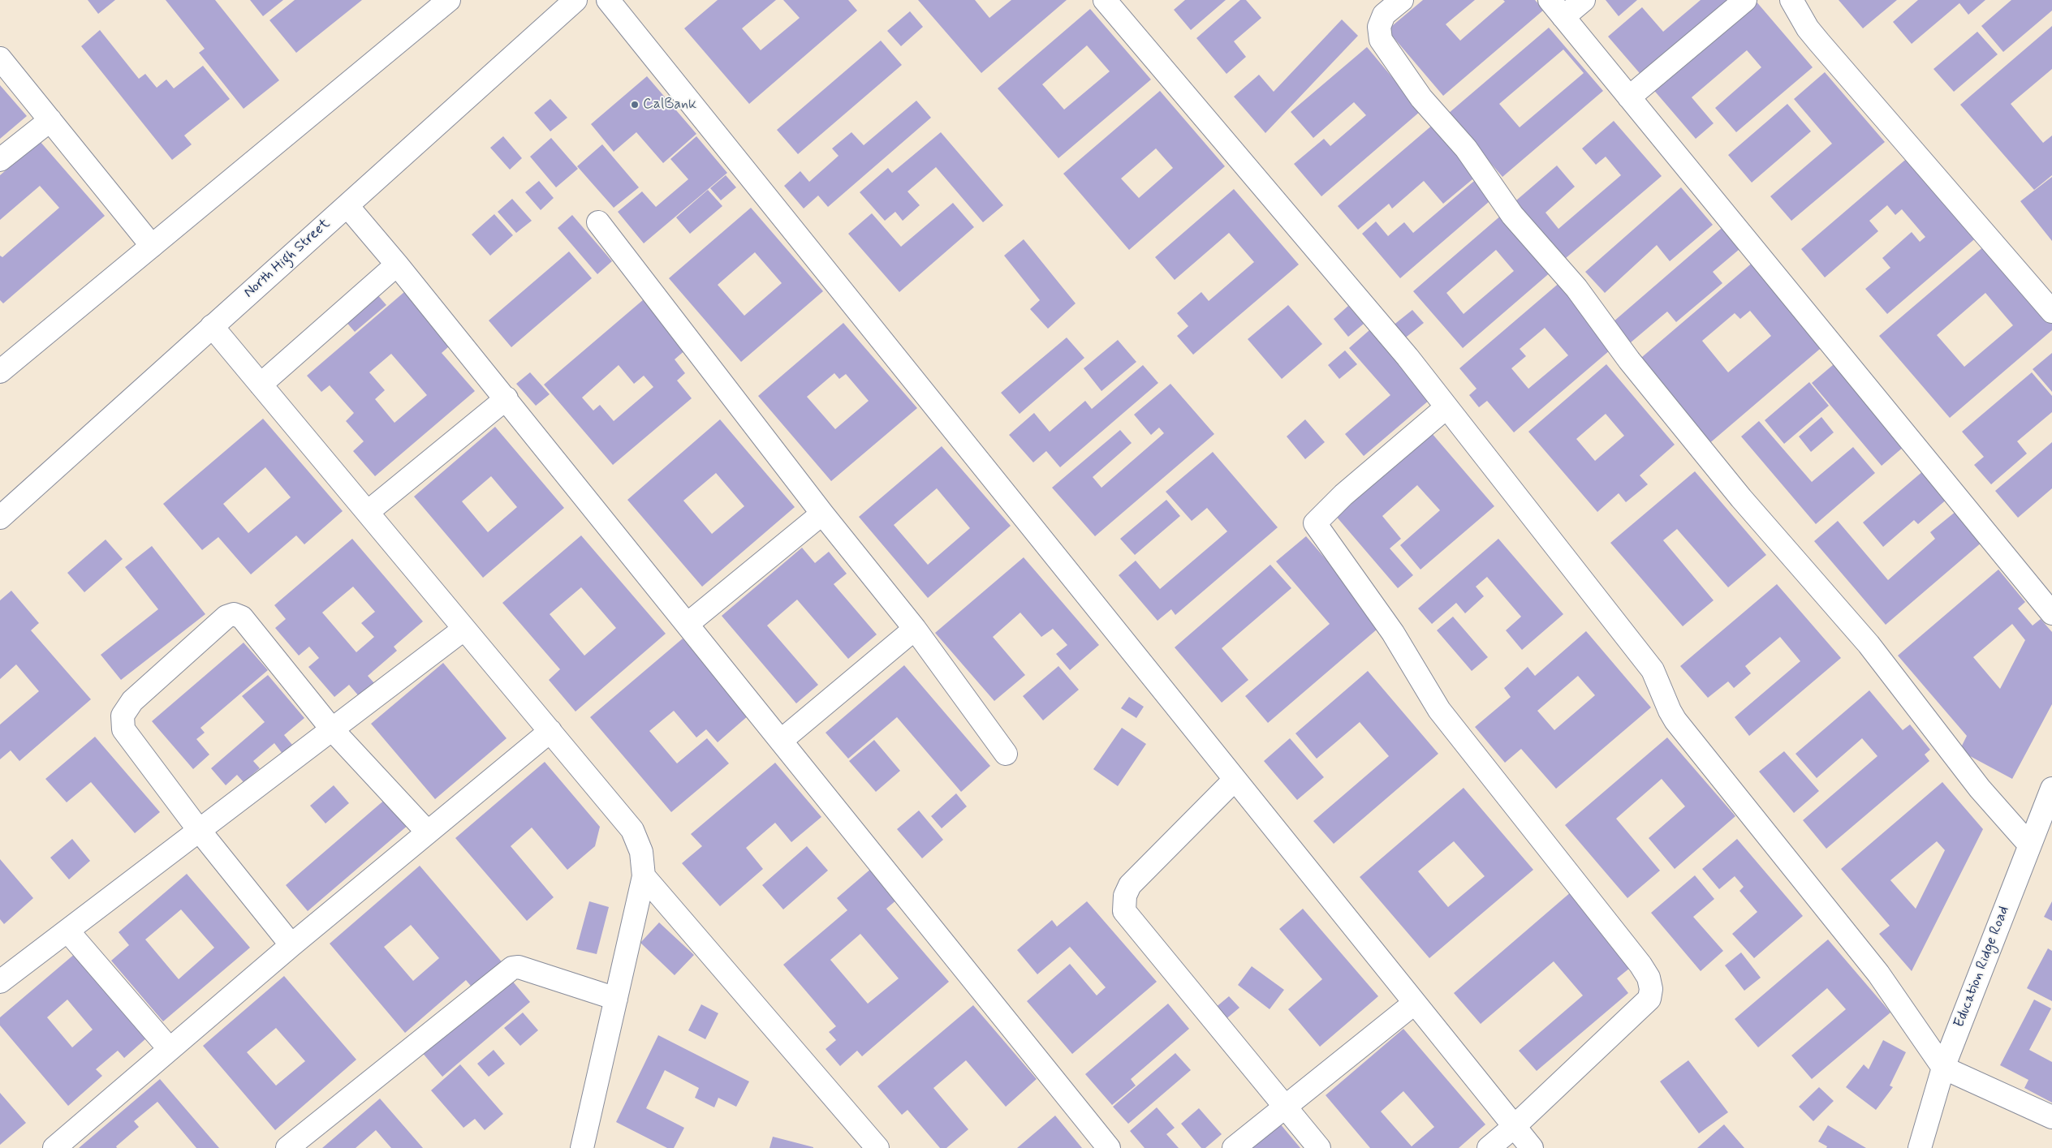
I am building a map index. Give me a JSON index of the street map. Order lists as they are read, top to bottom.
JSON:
{
  "streets": {
    "main road": ["North High Street", "Education Ridge Road"]
  },
  "places": ["CalBank"]
}
